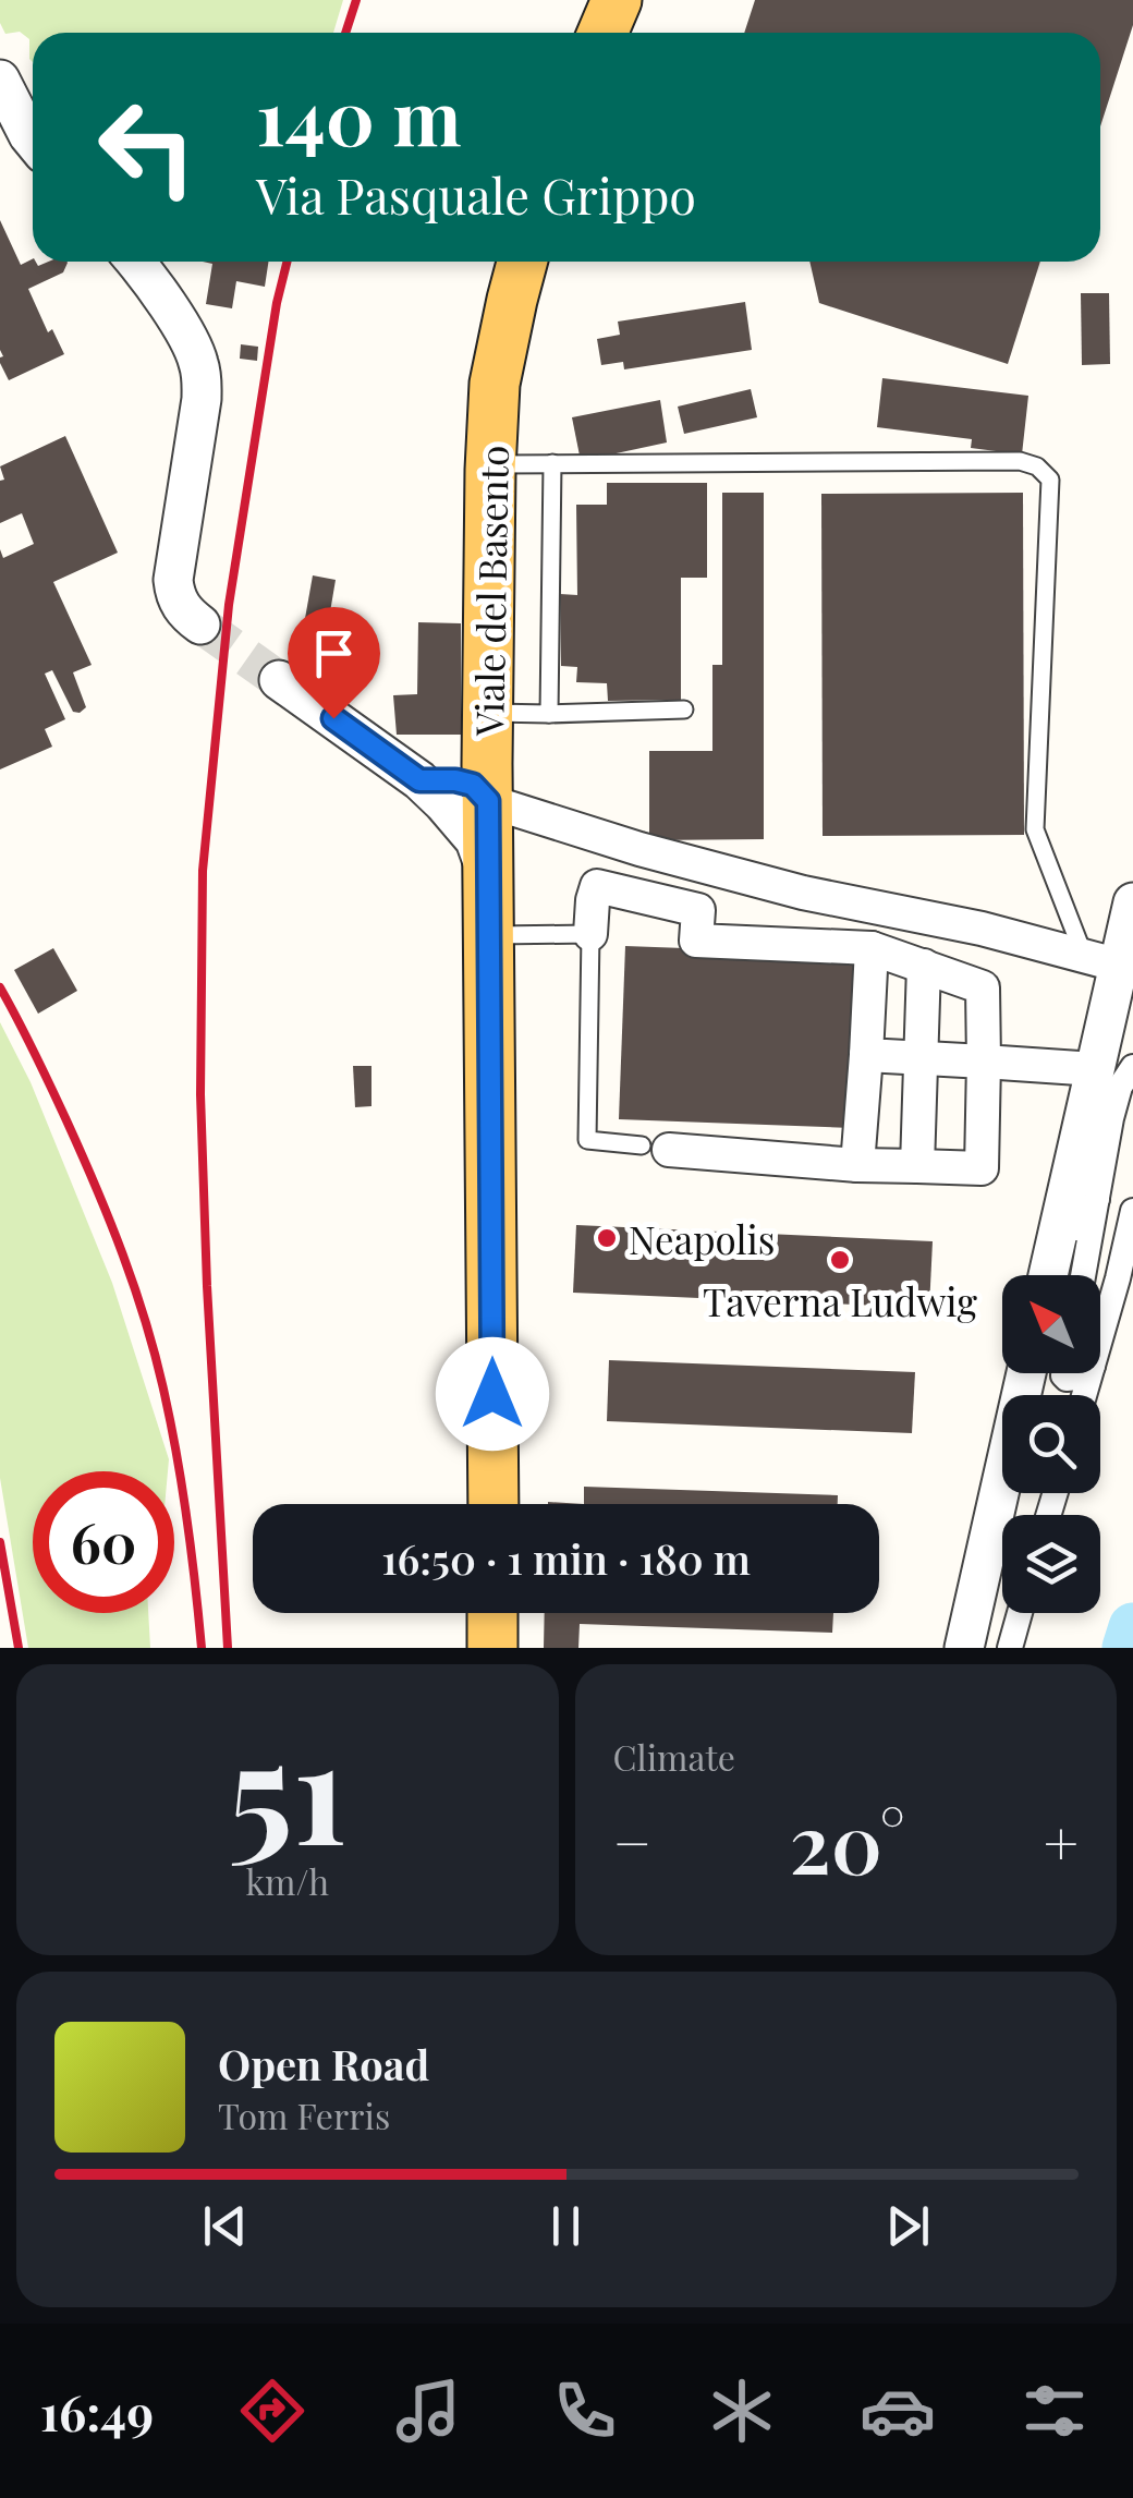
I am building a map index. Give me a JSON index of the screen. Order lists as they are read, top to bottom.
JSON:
{
  "streets": {
    "main road": ["Viale del Basento"]
  },
  "places": ["Neapolis", "Taverna Ludwig"],
  "north": "top left",
  "page": {
    "turn": ["140 m", "Via Pasquale Grippo"],
    "limit": "60",
    "trip": "16:50 · 1 min · 180 m",
    "tile": [
      ["51", "km/h"],
      "Climate"
    ],
    "heat": ["−", "20°", "+"],
    "song": ["Open Road", "Tom Ferris"],
    "tabs": "16:49"
  }
}
